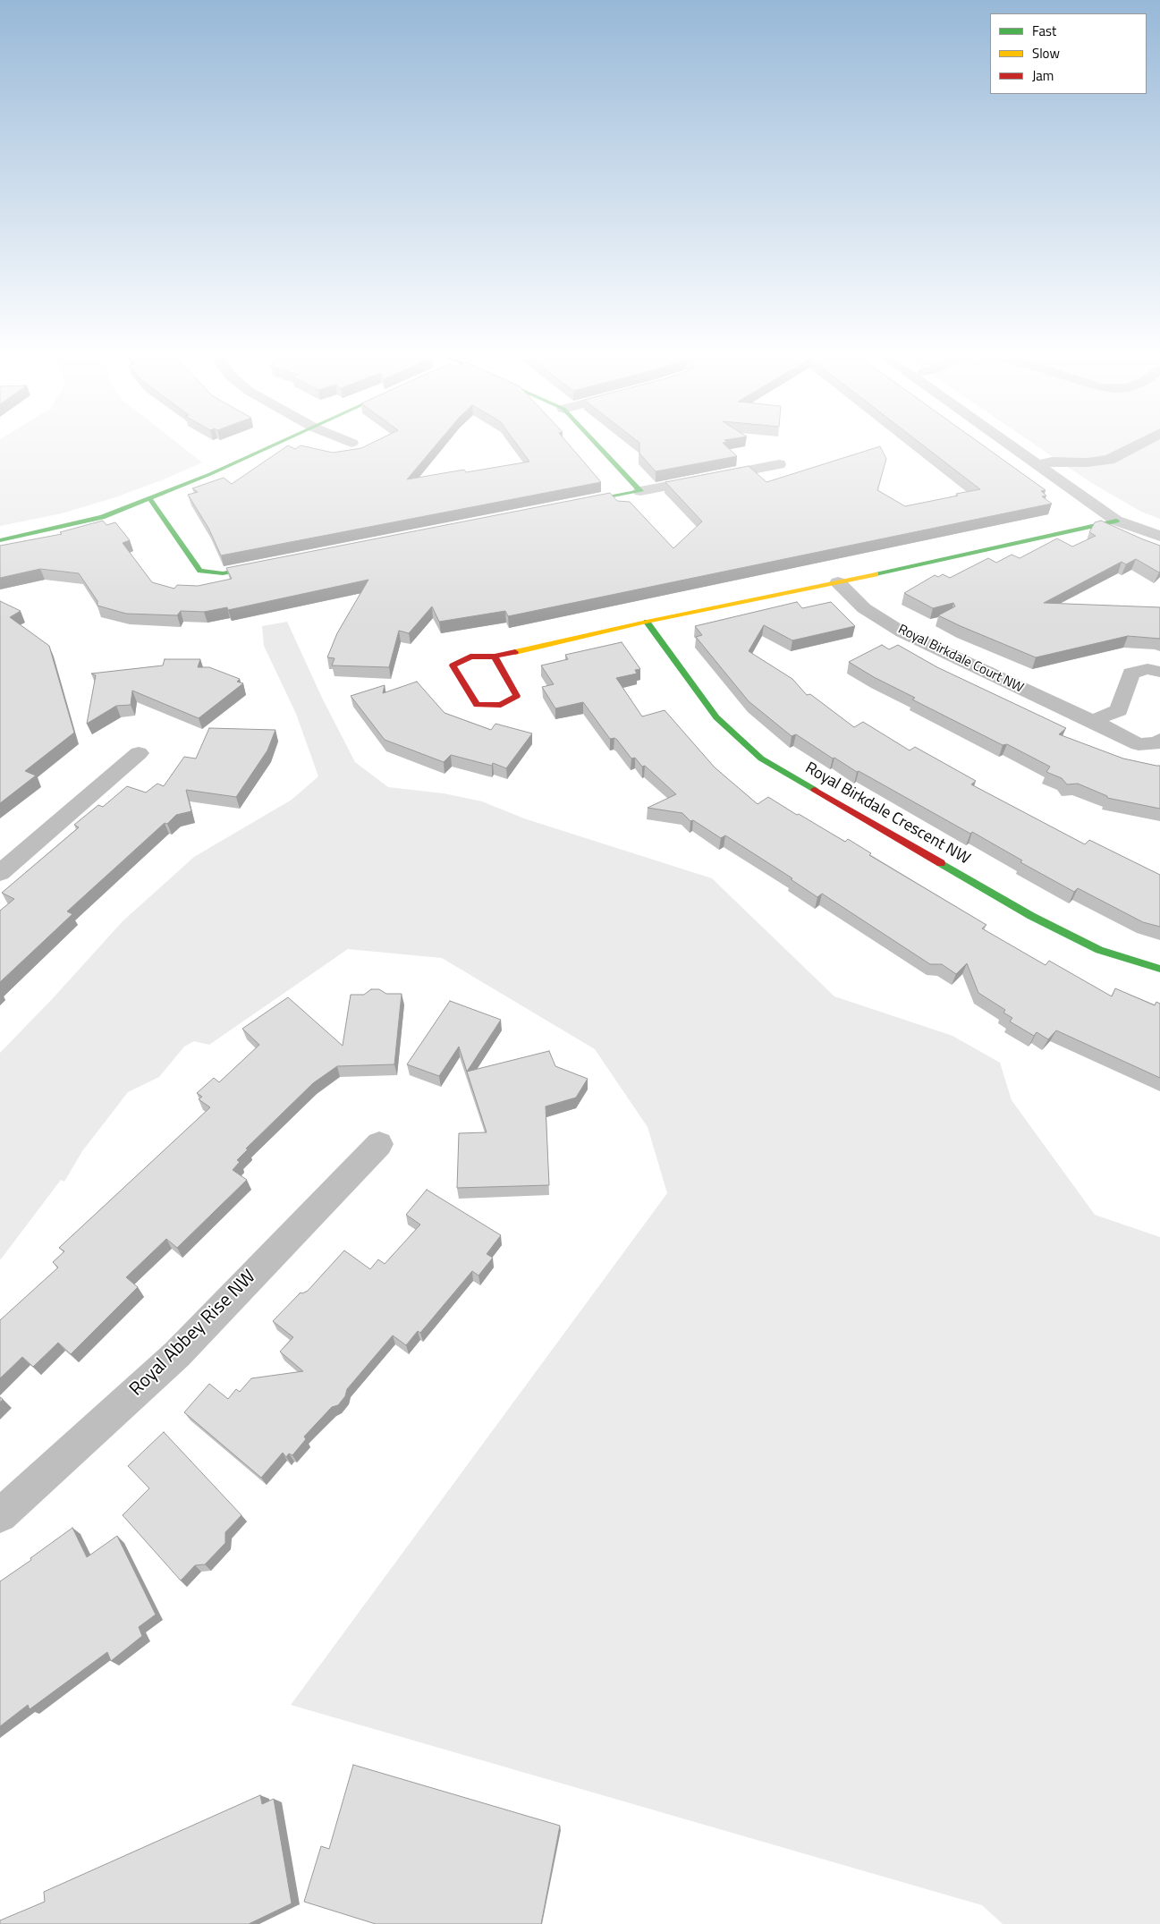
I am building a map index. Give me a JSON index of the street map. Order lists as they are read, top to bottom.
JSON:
{
  "streets": {
    "street": ["Royal Birkdale Court NW", "Royal Birkdale Crescent NW", "Royal Abbey Rise NW"]
  },
  "legend": ["Fast", "Slow", "Jam"]
}
